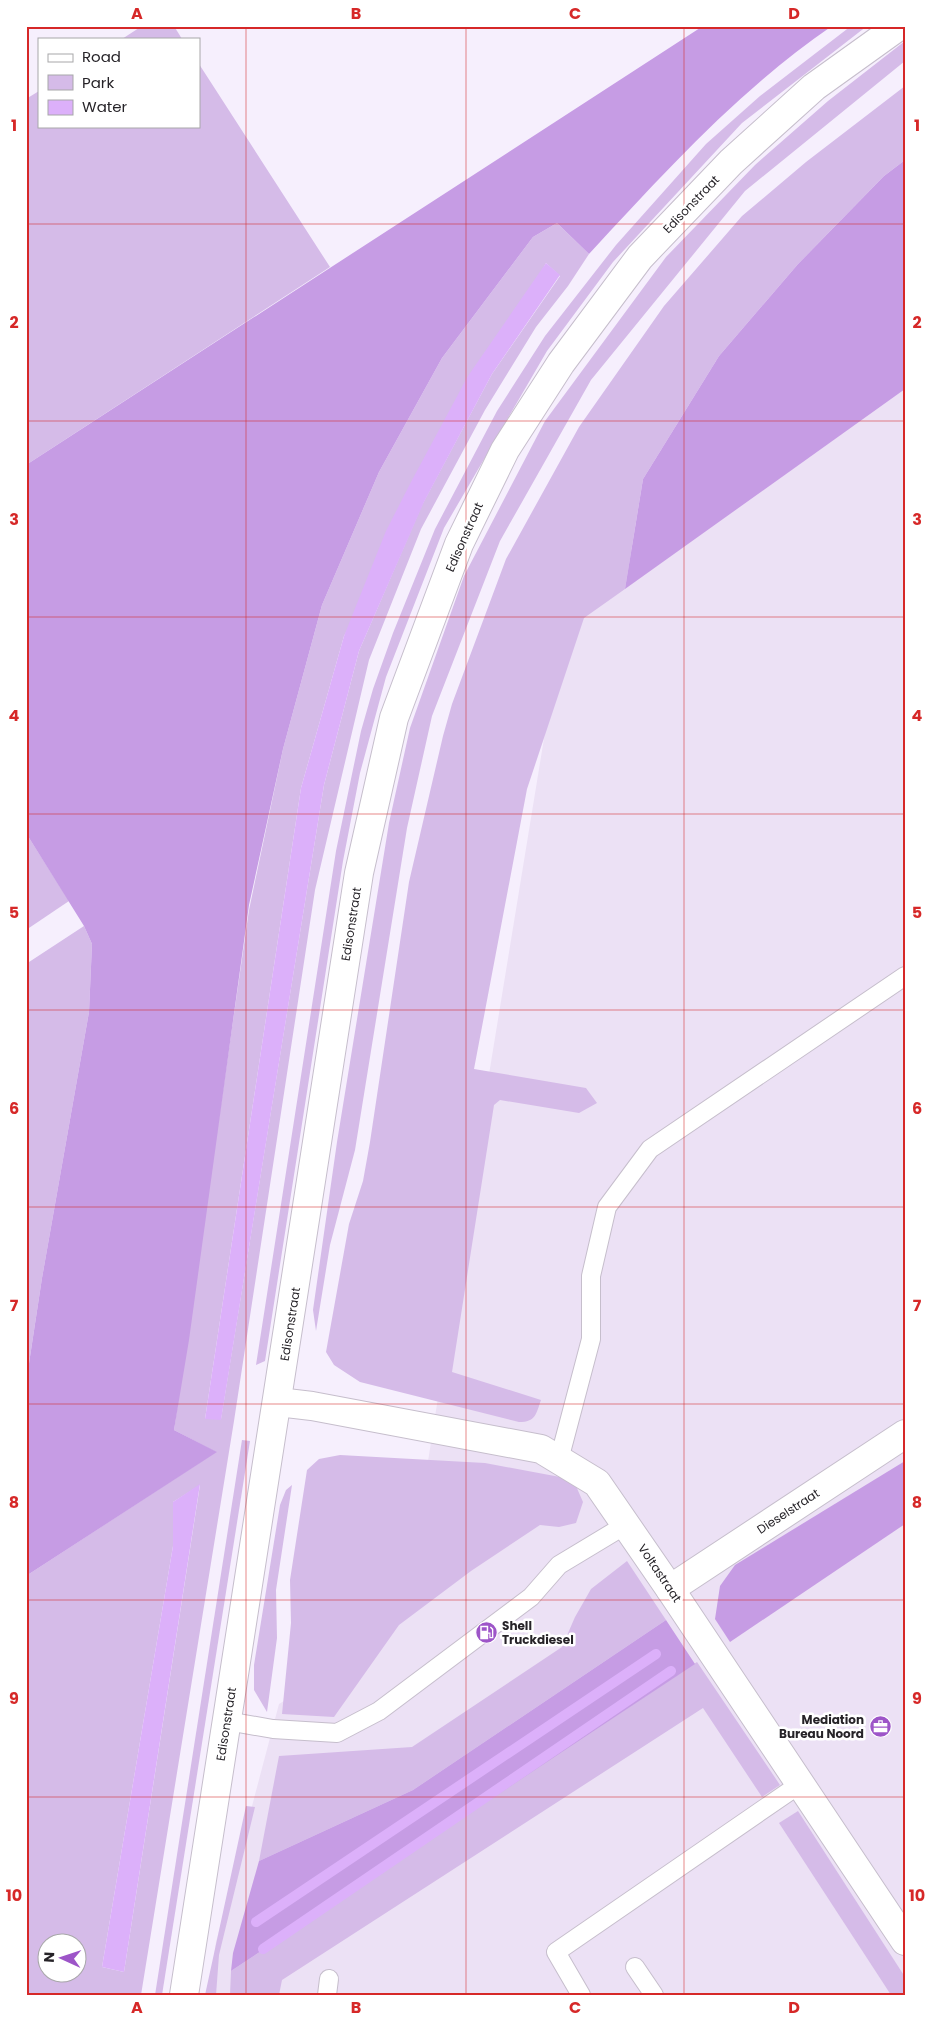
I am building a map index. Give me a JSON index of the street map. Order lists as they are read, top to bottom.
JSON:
{
  "streets": {
    "main road": ["Edisonstraat", "Dieselstraat", "Voltastraat"]
  },
  "crossings": [
    ["Edisonstraat", "Voltastraat"],
    ["Dieselstraat", "Voltastraat"]
  ],
  "places": {
    "fuel station": ["Shell Truckdiesel"],
    "office": ["Mediation Bureau Noord"]
  },
  "legend": ["Road", "Park", "Water"],
  "north": "left",
  "grid": {
    "columns": [
      "A",
      "B",
      "C",
      "D"
    ],
    "rows": [
      "1",
      "2",
      "3",
      "4",
      "5",
      "6",
      "7",
      "8",
      "9",
      "10"
    ]
  }
}
